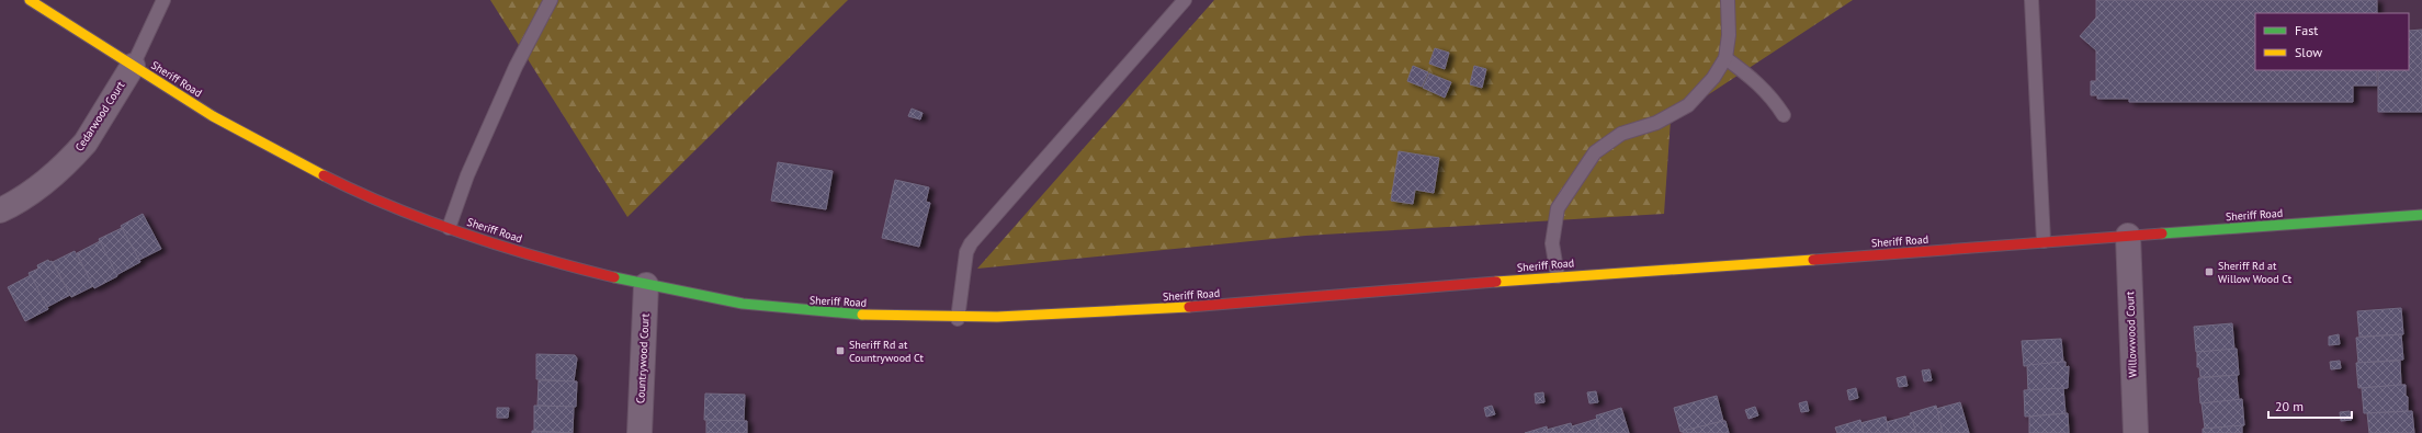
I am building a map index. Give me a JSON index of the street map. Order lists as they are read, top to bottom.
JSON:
{
  "streets": {
    "main road": ["Sheriff Road"],
    "street": ["Cedarwood Court", "Willowwood Court", "Countrywood Court"]
  },
  "crossings": [
    ["Sheriff Road", "Cedarwood Court"],
    ["Sheriff Road", "Willowwood Court"],
    ["Sheriff Road", "Countrywood Court"]
  ],
  "places": {
    "transit": ["Sheriff Rd at Willow Wood Ct", "Sheriff Rd at Countrywood Ct"]
  },
  "legend": ["Fast", "Slow"],
  "scale_bar": "20 m"
}
